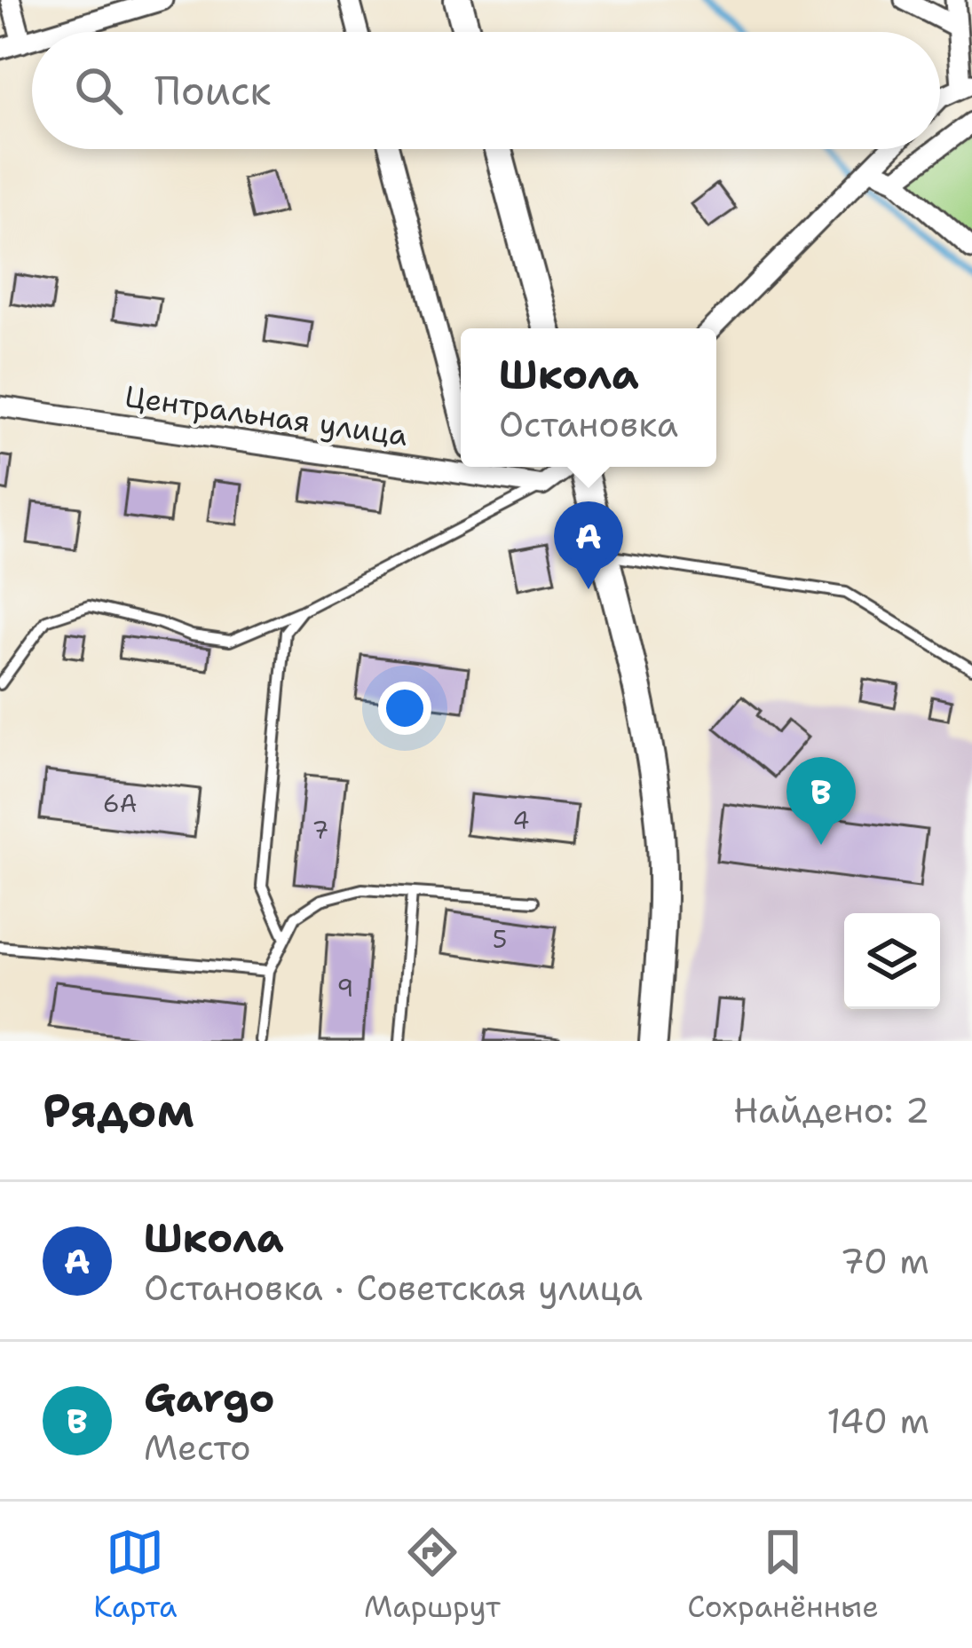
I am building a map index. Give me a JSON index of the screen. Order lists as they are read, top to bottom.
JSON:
{
  "streets": {
    "street": ["Центральная улица"]
  },
  "house_numbers": [
    "6А",
    "4",
    "7",
    "5",
    "9"
  ],
  "page": {
    "search": "Поиск",
    "popup": ["Школа", "Остановка"],
    "pins": ["A", "B"],
    "heading": ["Рядом", "Найдено: 2"],
    "list": [
      {
        "mark": "A",
        "name": "Школа",
        "note": "Остановка · Советская улица",
        "value": "70 m"
      },
      {
        "mark": "B",
        "name": "Gargo",
        "note": "Место",
        "value": "140 m"
      }
    ],
    "nav": ["Карта", "Маршрут", "Сохранённые"]
  }
}
